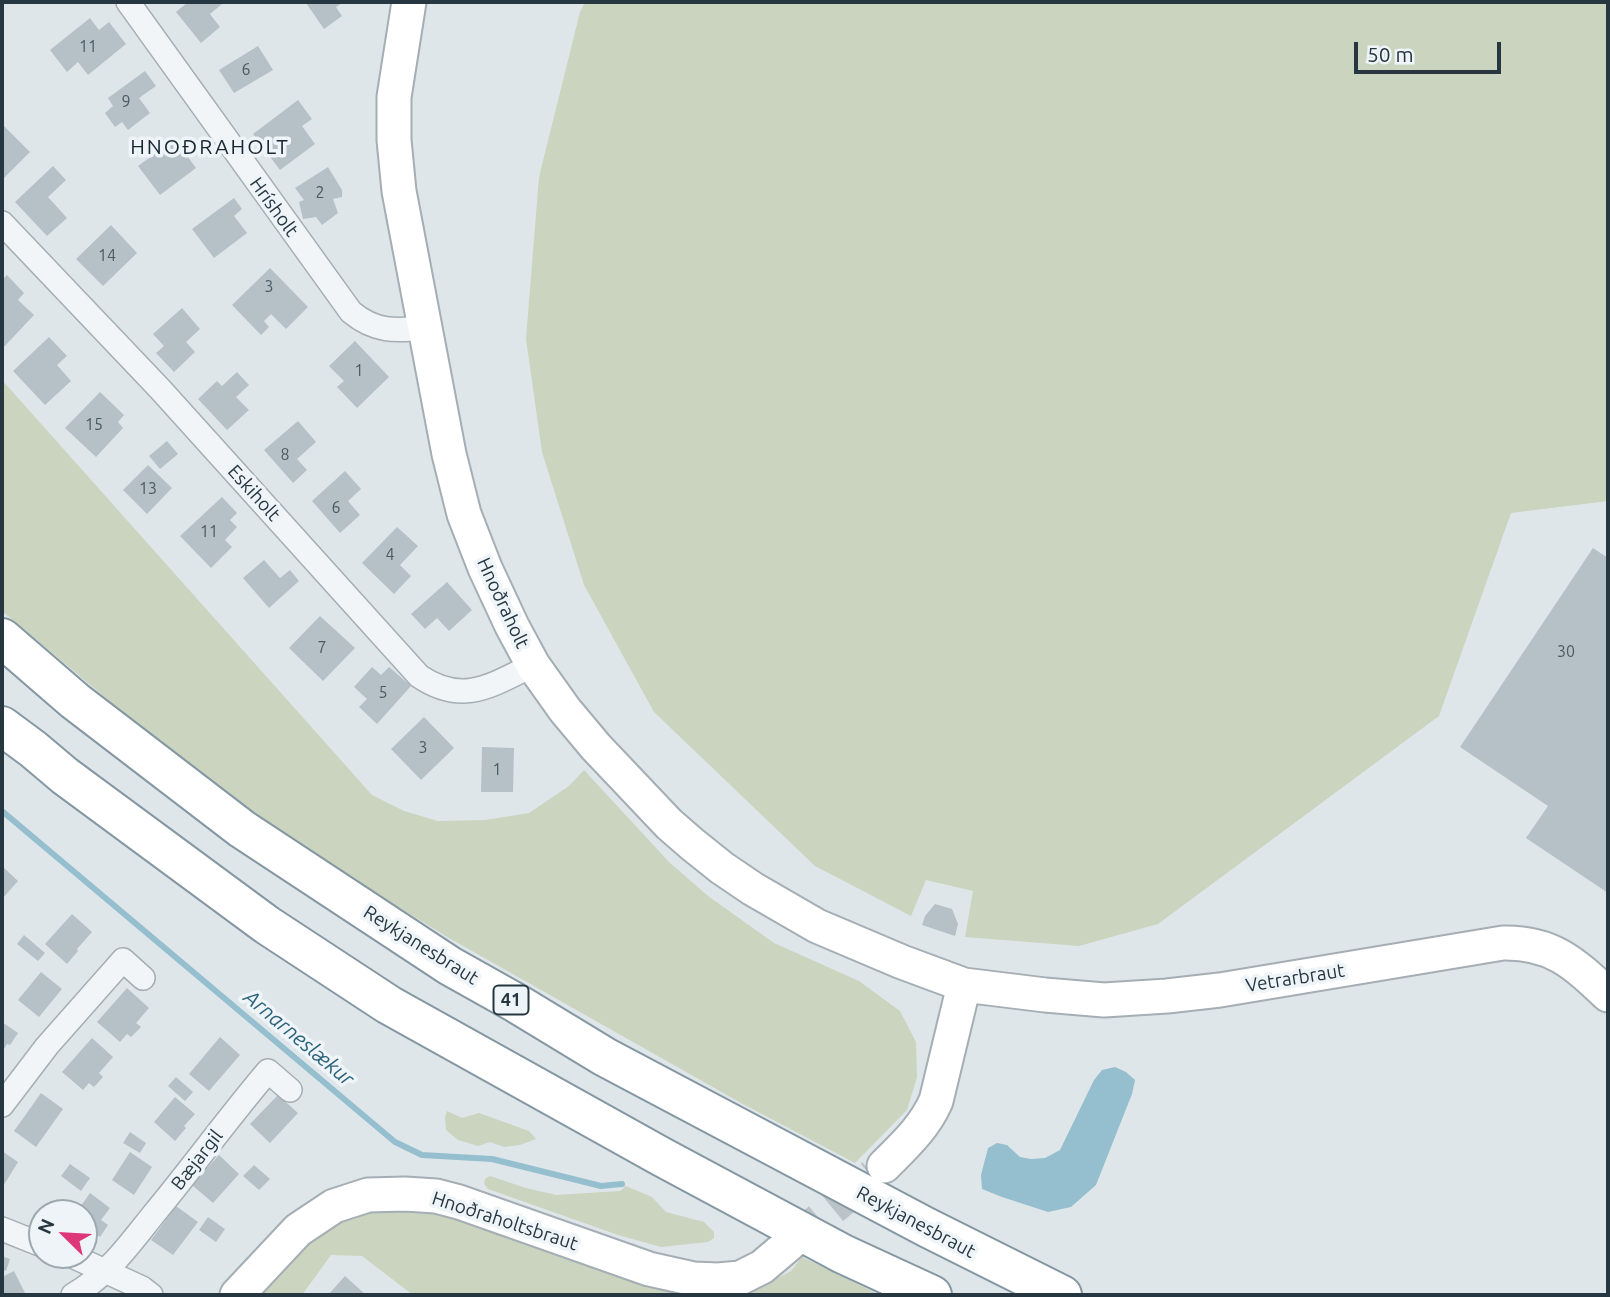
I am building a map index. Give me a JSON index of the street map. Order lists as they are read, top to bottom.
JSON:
{
  "streets": {
    "highway": ["Reykjanesbraut", "41"],
    "street": [
      "Hrísholt",
      "Eskiholt",
      "Hnoðraholt",
      "Vetrarbraut",
      "Bæjargil",
      "Hnoðraholtsbraut"
    ]
  },
  "crossings": [
    ["Hrísholt", "Hnoðraholt"],
    ["Eskiholt", "Hnoðraholt"],
    ["Hnoðraholt", "Vetrarbraut"]
  ],
  "districts": ["HNOÐRAHOLT"],
  "water": ["Arnarneslækur"],
  "house_numbers": [
    "11",
    "6",
    "9",
    "2",
    "14",
    "3",
    "1",
    "15",
    "8",
    "13",
    "6",
    "11",
    "4",
    "7",
    "30",
    "5",
    "3",
    "1"
  ],
  "scale_bar": "50 m",
  "north": "top left"
}
